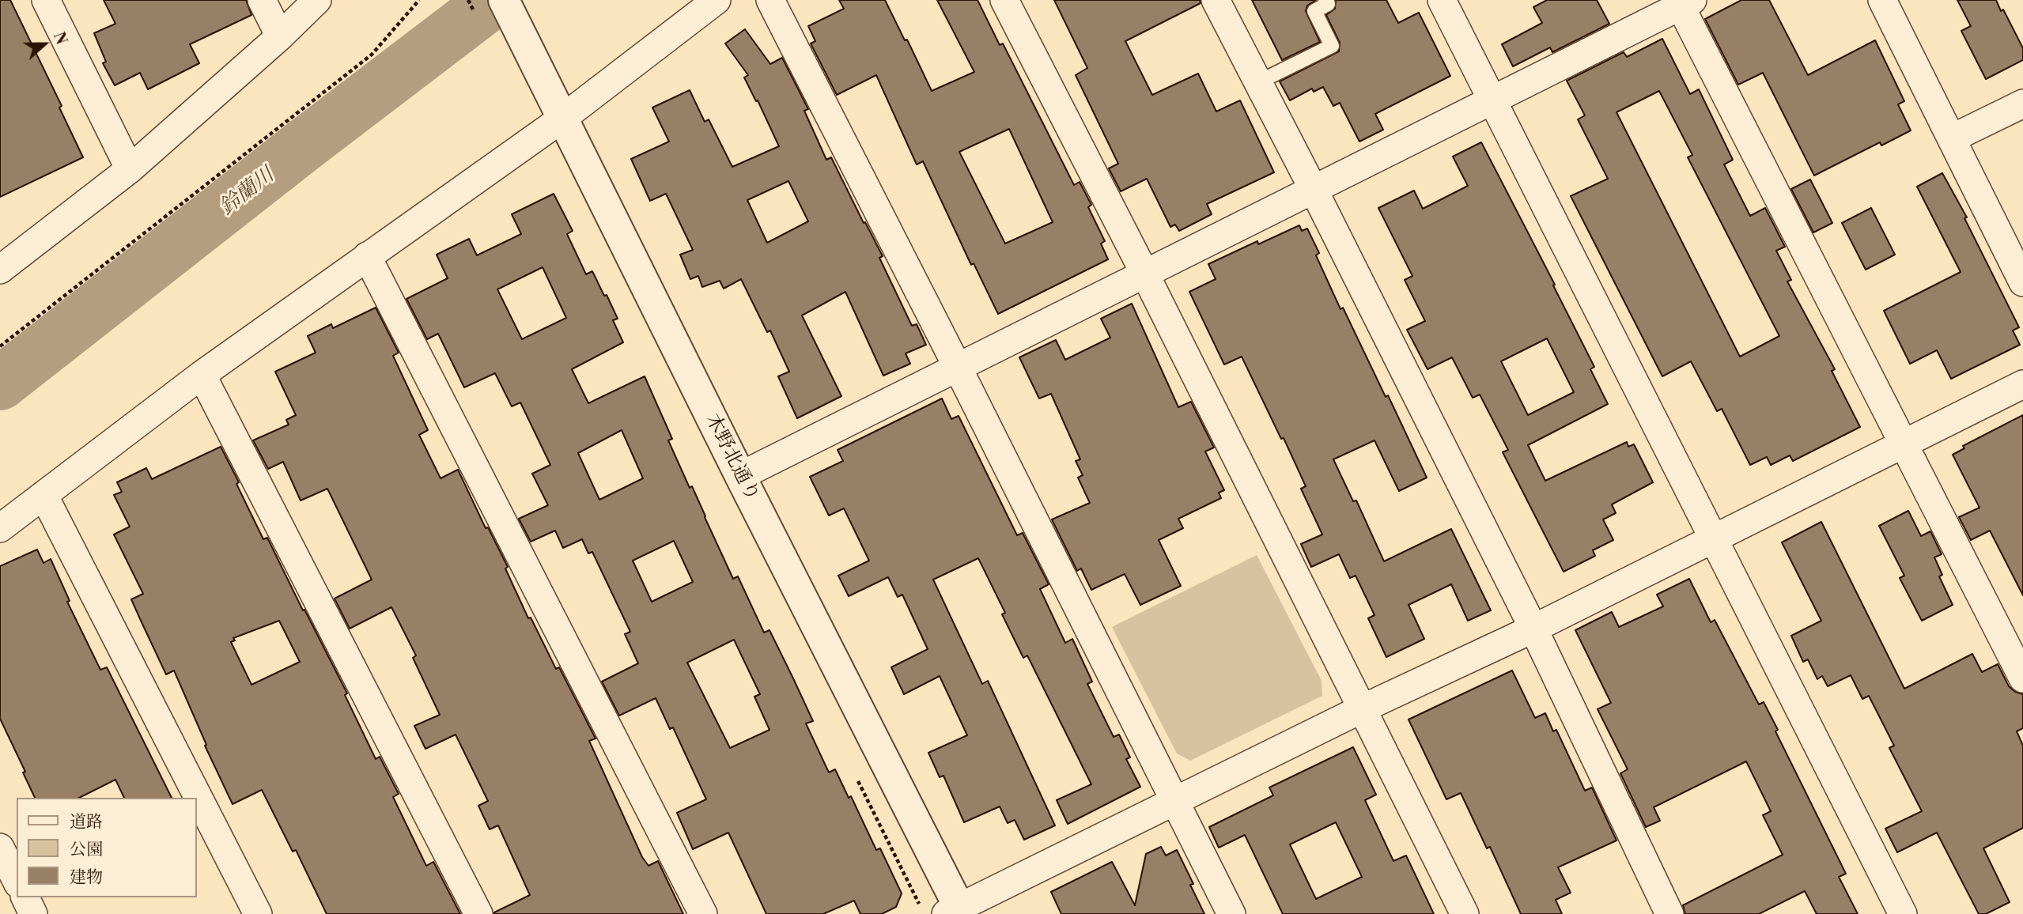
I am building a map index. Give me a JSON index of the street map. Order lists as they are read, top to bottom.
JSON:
{
  "streets": {
    "street": ["木野北通り"]
  },
  "water": ["鈴蘭川"],
  "legend": ["道路", "公園", "建物"],
  "north": "right"
}
